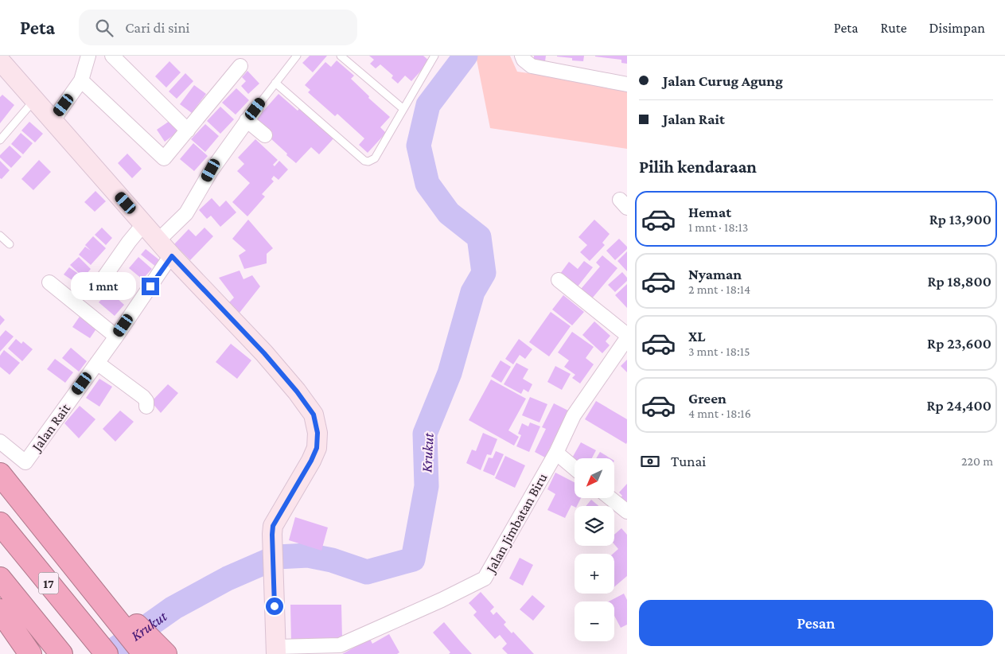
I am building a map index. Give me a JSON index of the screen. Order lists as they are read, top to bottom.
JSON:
{
  "streets": {
    "highway": ["17"],
    "street": ["Jalan Rait", "Jalan Jimbatan Biru"]
  },
  "water": ["Krukut"],
  "north": "bottom left",
  "page": {
    "header": "Peta",
    "search": "Cari di sini",
    "nav": ["Peta", "Rute", "Disimpan"],
    "banner": ["Jalan Curug Agung", "Jalan Rait"],
    "heading": "Pilih kendaraan",
    "list": [
      {
        "name": "Hemat",
        "note": "1 mnt · 18:13",
        "value": "Rp 13,900"
      },
      {
        "name": "Nyaman",
        "note": "2 mnt · 18:14",
        "value": "Rp 18,800"
      },
      {
        "name": "XL",
        "note": "3 mnt · 18:15",
        "value": "Rp 23,600"
      },
      {
        "name": "Green",
        "note": "4 mnt · 18:16",
        "value": "Rp 24,400"
      }
    ],
    "bubble": "1 mnt",
    "pay": ["Tunai", "220 m"],
    "map_buttons": ["+", "−"],
    "buttons": "Pesan"
  }
}
